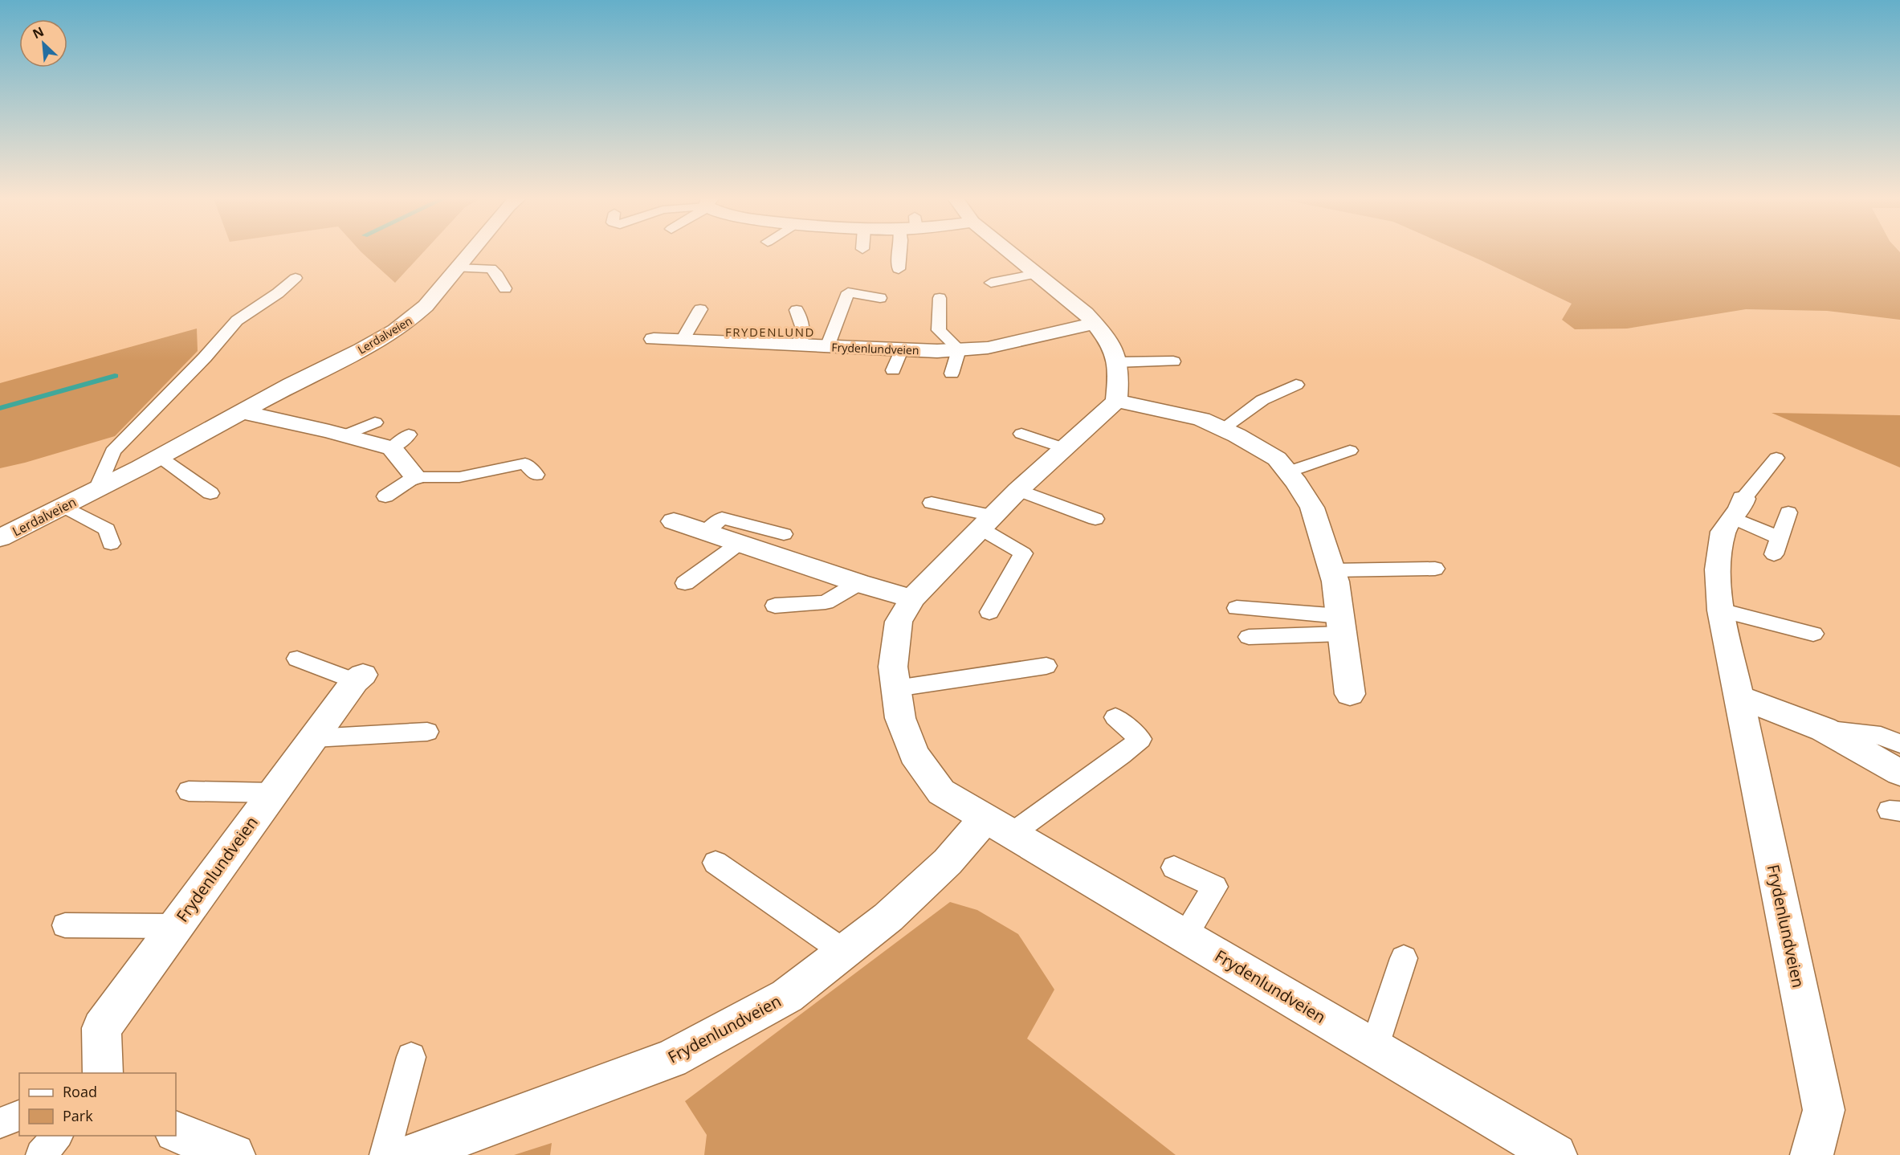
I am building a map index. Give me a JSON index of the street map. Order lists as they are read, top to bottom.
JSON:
{
  "streets": {
    "street": ["Lerdalveien", "Frydenlundveien"]
  },
  "districts": ["FRYDENLUND"],
  "legend": ["Road", "Park"],
  "north": "top left"
}
